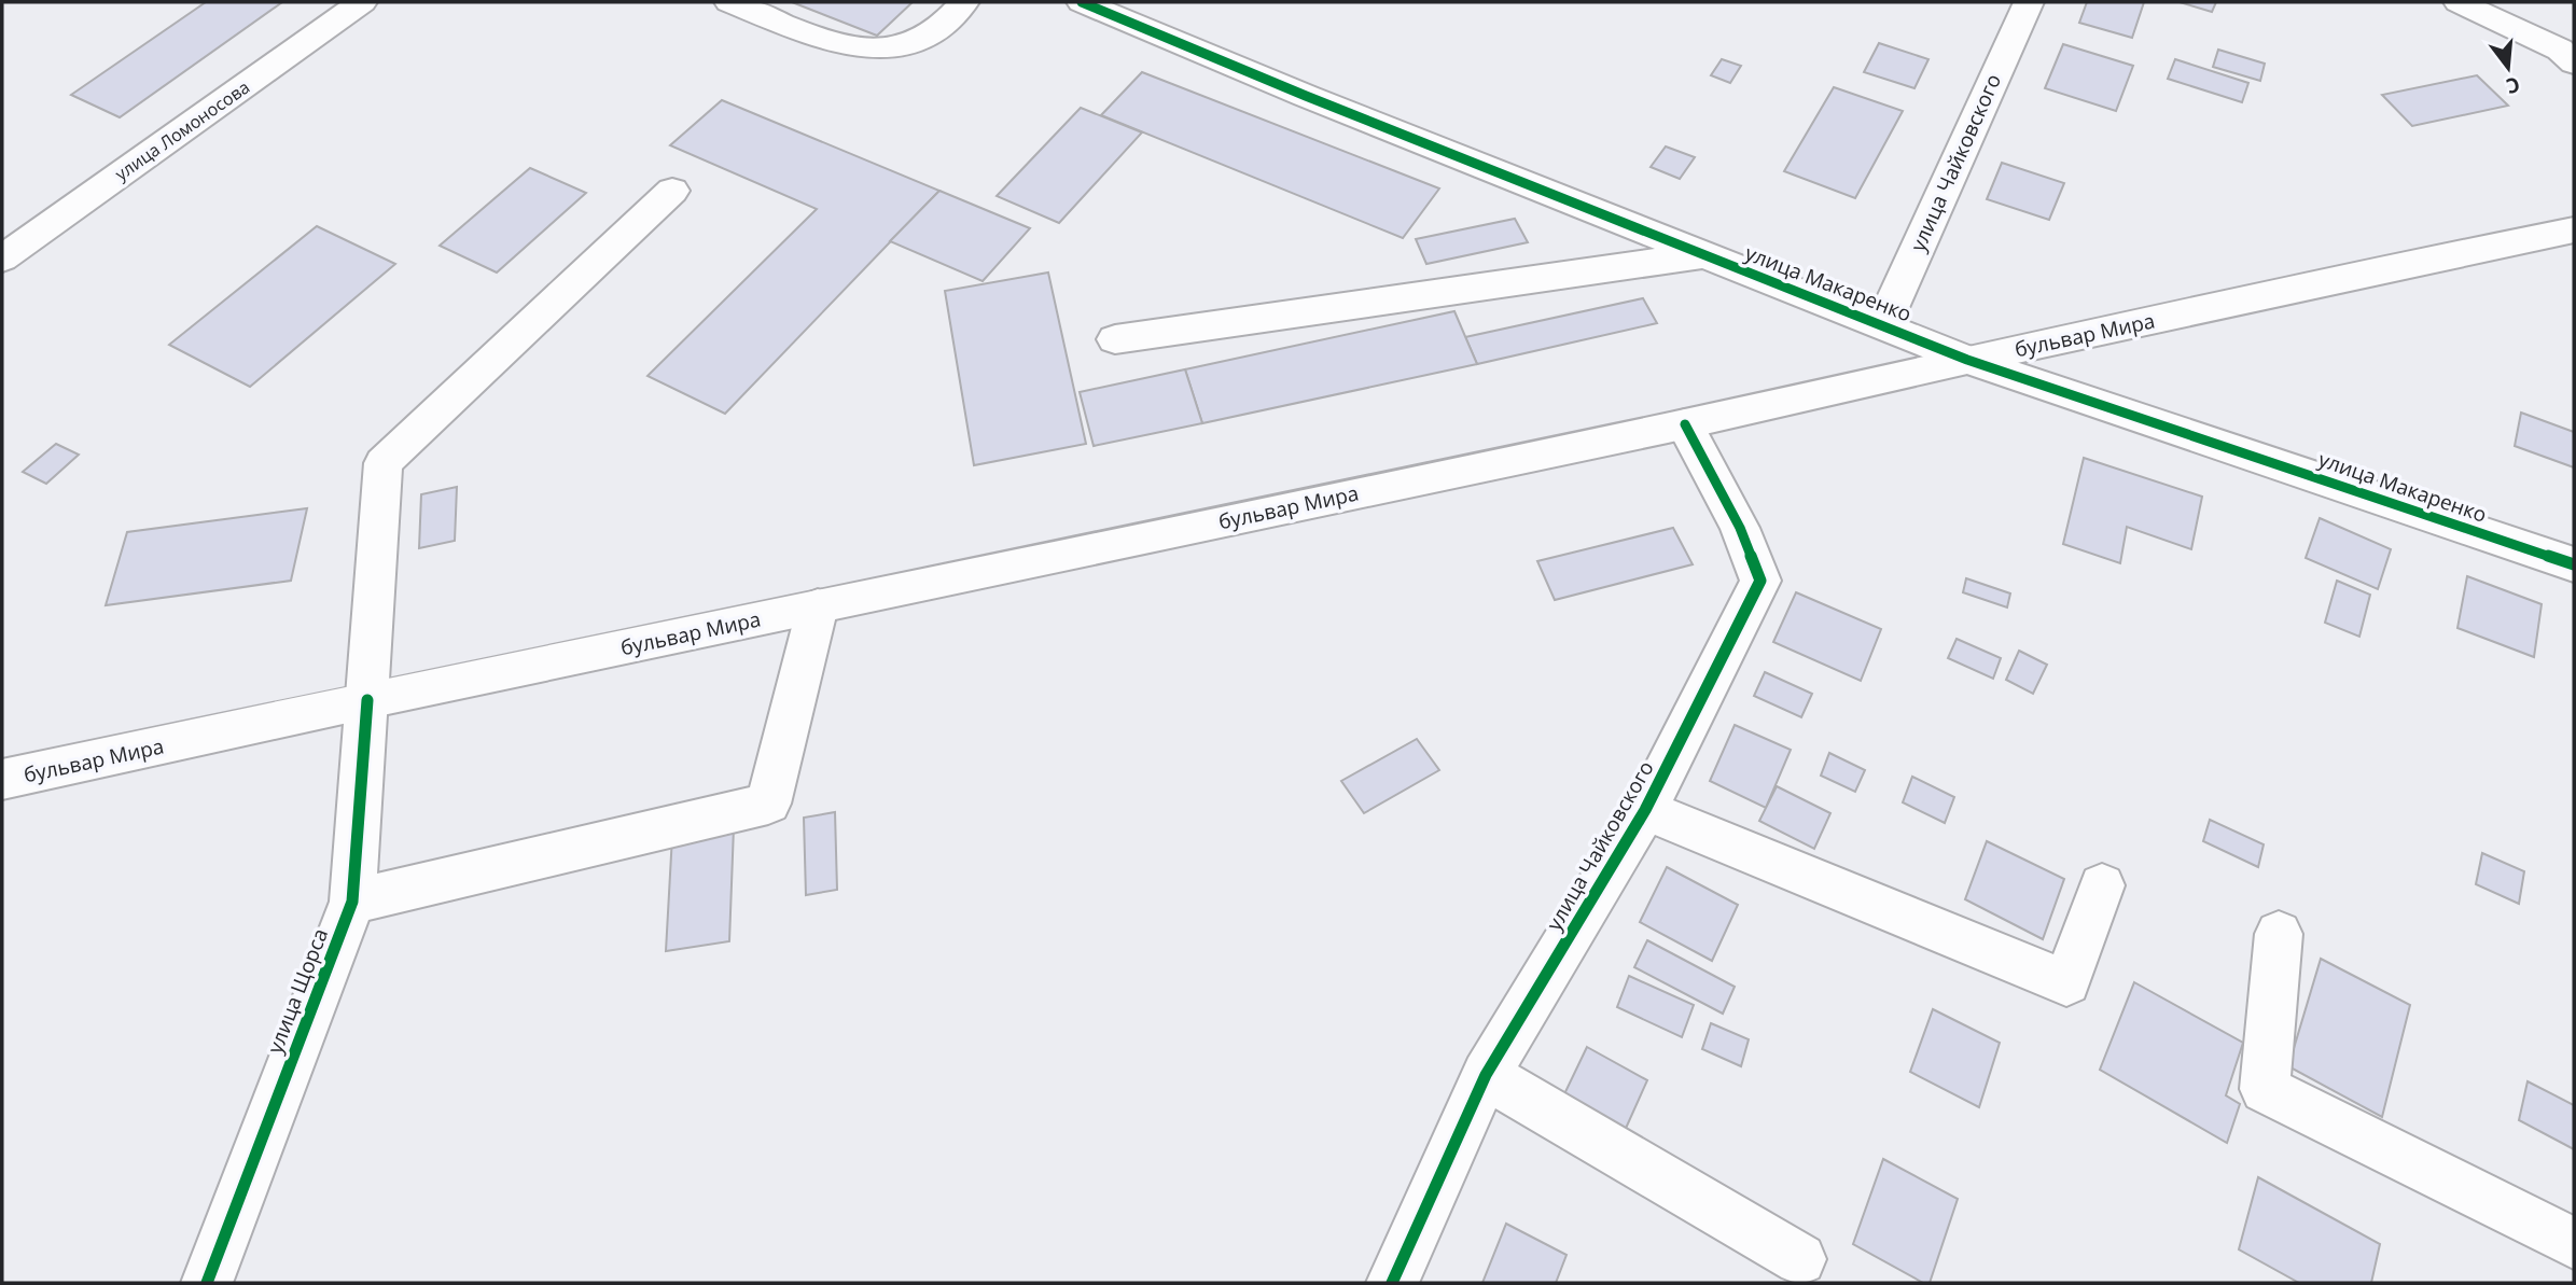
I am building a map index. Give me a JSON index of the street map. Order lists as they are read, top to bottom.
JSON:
{
  "streets": {
    "street": [
      "улица Ломоносова",
      "улица Чайковского",
      "улица Макаренко",
      "бульвар Мира",
      "улица Щорса"
    ]
  },
  "crossings": [
    ["улица Чайковского", "улица Макаренко"],
    ["улица Чайковского", "бульвар Мира"],
    ["улица Макаренко", "бульвар Мира"],
    ["бульвар Мира", "улица Щорса"]
  ],
  "north": "bottom"
}
